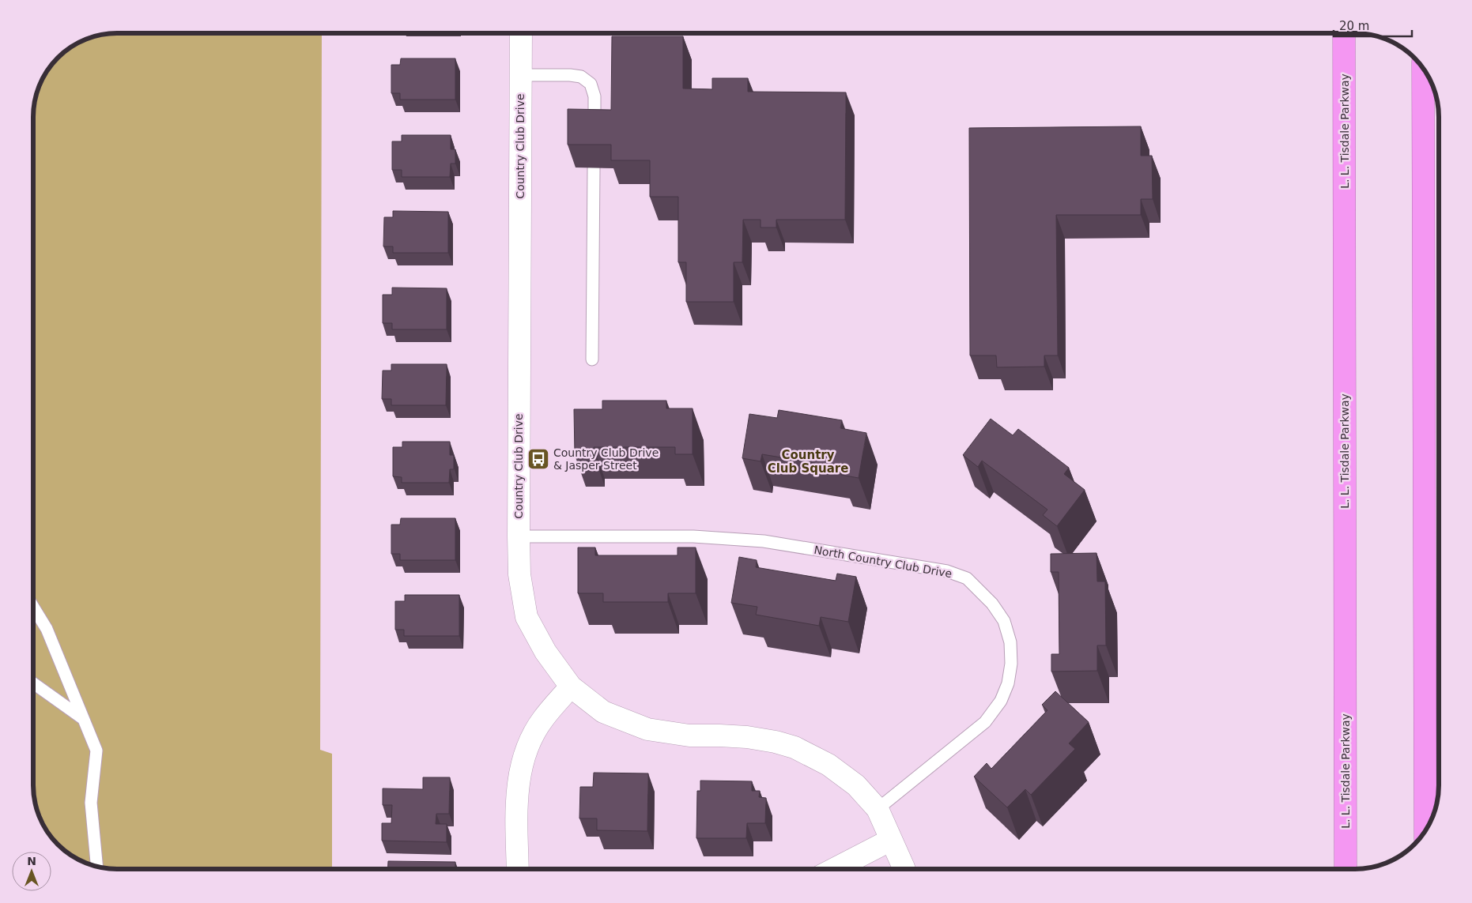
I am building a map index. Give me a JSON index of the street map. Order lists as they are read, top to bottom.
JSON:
{
  "streets": {
    "highway": ["L. L. Tisdale Parkway"],
    "street": ["Country Club Drive"],
    "lane": ["North Country Club Drive"]
  },
  "crossings": [
    ["Country Club Drive", "North Country Club Drive"]
  ],
  "districts": ["Country Club Square"],
  "places": {
    "bus stop": ["Country Club Drive & Jasper Street"]
  },
  "scale_bar": "20 m",
  "north": "top"
}
